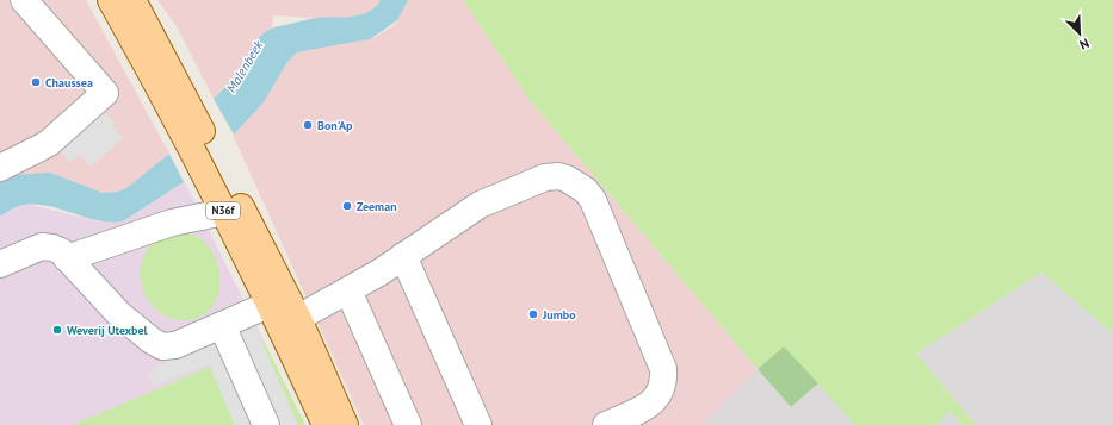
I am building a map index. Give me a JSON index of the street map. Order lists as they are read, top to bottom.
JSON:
{
  "streets": {
    "main road": ["N36f"]
  },
  "water": ["Molenbeek"],
  "places": [
    "Chaussea",
    "Bon'Ap",
    "Zeeman",
    "Jumbo",
    "Weverij Utexbel"
  ],
  "north": "bottom right"
}
